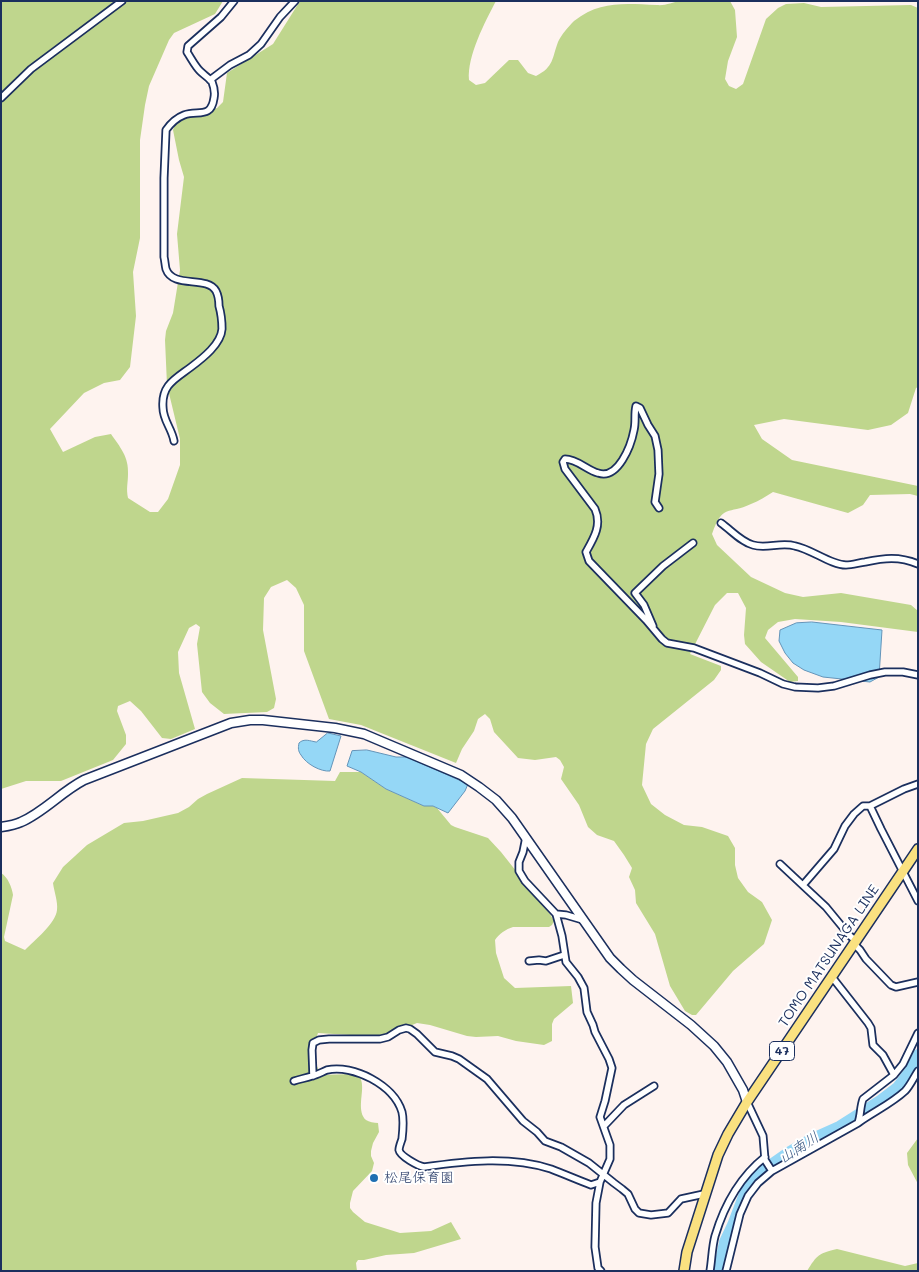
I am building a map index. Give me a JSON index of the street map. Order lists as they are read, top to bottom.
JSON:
{
  "streets": {
    "main road": ["TOMO MATSUNAGA LINE", "47"]
  },
  "water": ["山南川"],
  "places": ["松尾保育園"]
}
